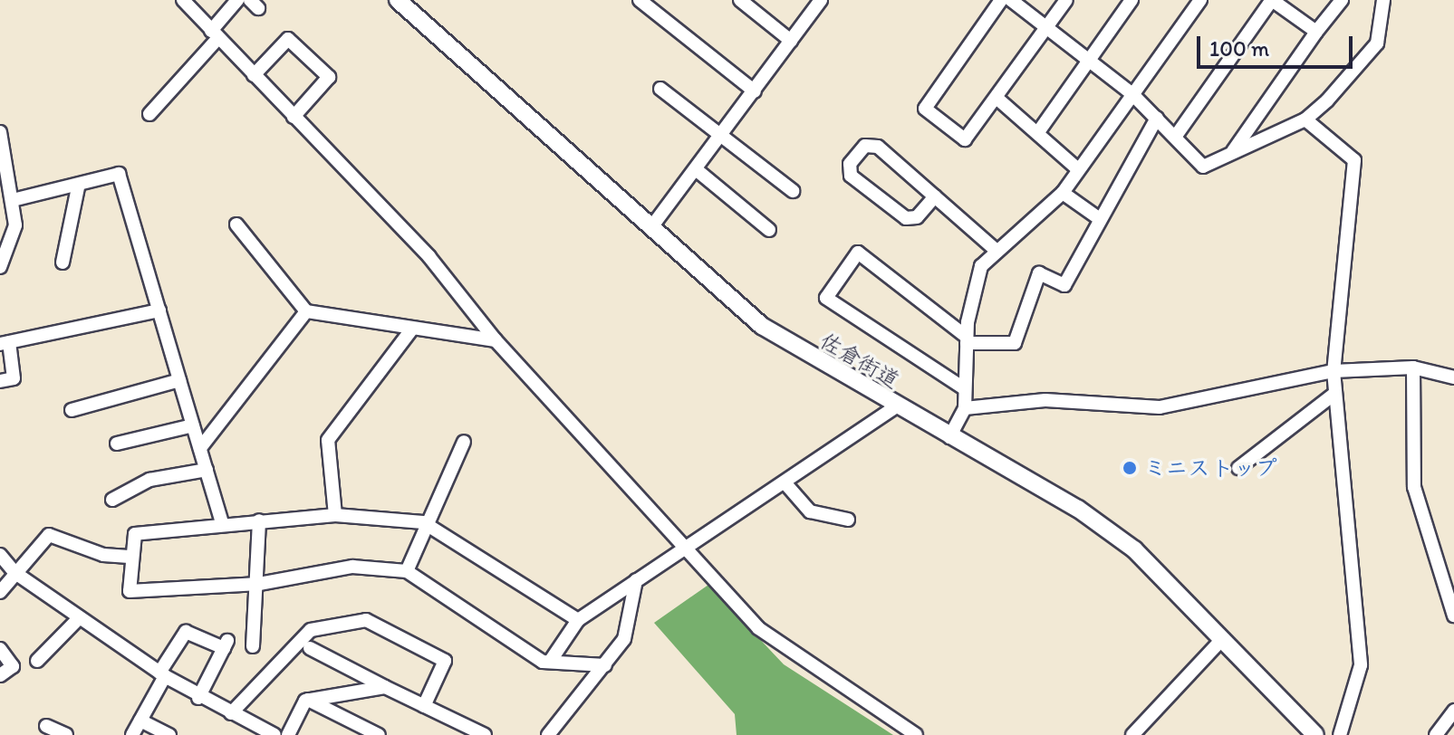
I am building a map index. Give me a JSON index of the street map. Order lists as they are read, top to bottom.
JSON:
{
  "streets": {
    "main road": ["佐倉街道"]
  },
  "places": ["ミニストップ"],
  "scale_bar": "100 m"
}
